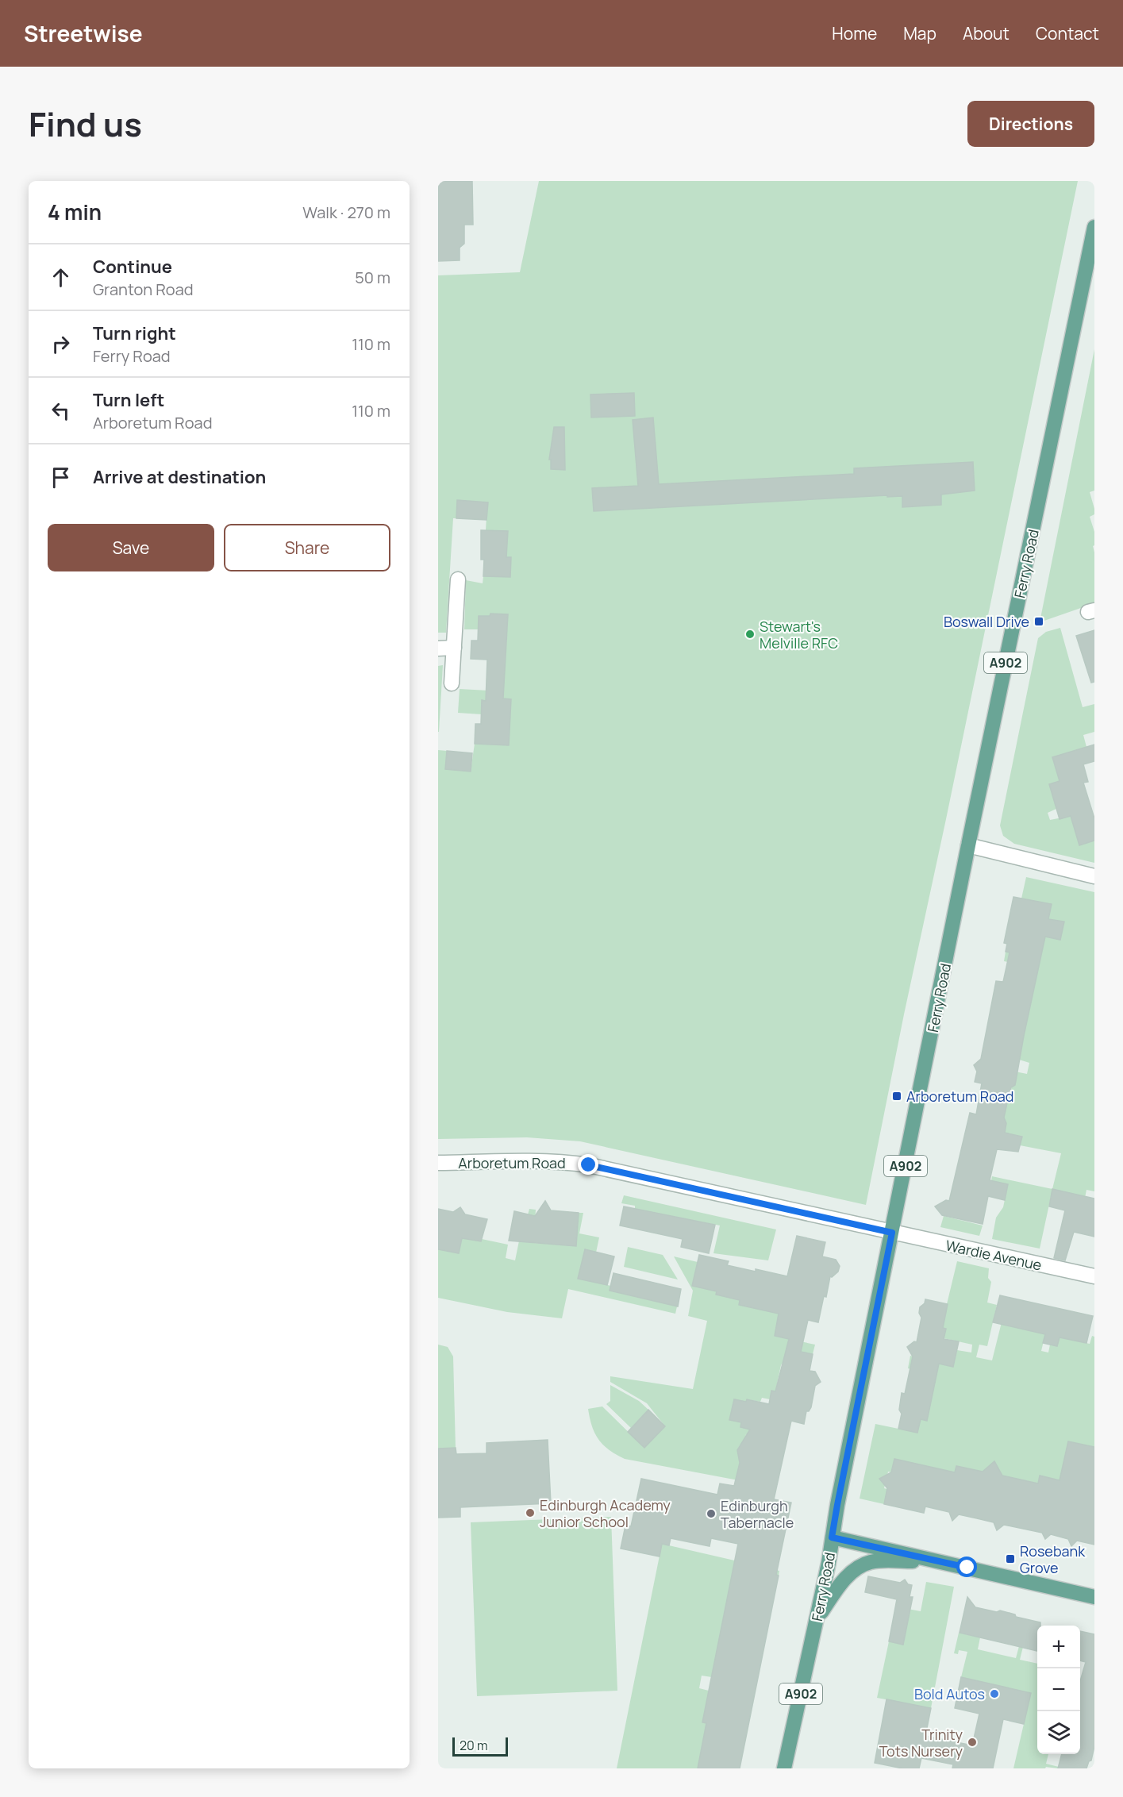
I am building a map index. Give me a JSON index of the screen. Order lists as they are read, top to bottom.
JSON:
{
  "streets": {
    "main road": ["Ferry Road", "A902"],
    "street": ["Arboretum Road", "Wardie Avenue"]
  },
  "crossings": [
    ["Ferry Road", "Arboretum Road"],
    ["Ferry Road", "Wardie Avenue"],
    ["Arboretum Road", "Wardie Avenue"]
  ],
  "places": {
    "transit": ["Boswall Drive", "Arboretum Road", "Rosebank Grove"],
    "other": [
      "Stewart's Melville RFC",
      "Edinburgh Academy Junior School",
      "Edinburgh Tabernacle",
      "Bold Autos",
      "Trinity Tots Nursery"
    ]
  },
  "scale_bar": "20 m",
  "page": {
    "header": "Streetwise",
    "nav": [
      "Home",
      "Map",
      "About",
      "Contact"
    ],
    "title": "Find us",
    "buttons": [
      "Directions",
      ["Save", "Share"]
    ],
    "heading": ["4 min", "Walk · 270 m"],
    "list": [
      ["Continue", "Granton Road", "50 m"],
      ["Turn right", "Ferry Road", "110 m"],
      ["Turn left", "Arboretum Road", "110 m"],
      "Arrive at destination"
    ],
    "map_buttons": ["+", "−"],
    "scale": "20 m"
  }
}
